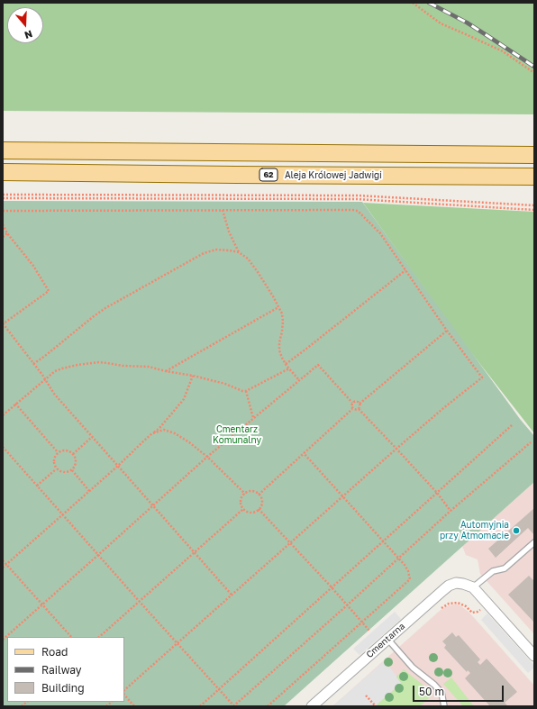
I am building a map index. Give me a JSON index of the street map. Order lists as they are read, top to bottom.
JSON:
{
  "streets": {
    "main road": ["62", "Aleja Królowej Jadwigi"],
    "street": ["Cmentarna"]
  },
  "parks": ["Cmentarz Komunalny"],
  "places": ["Automyjnia przy Atmomacie"],
  "legend": ["Road", "Railway", "Building"],
  "scale_bar": "50 m",
  "north": "bottom"
}
